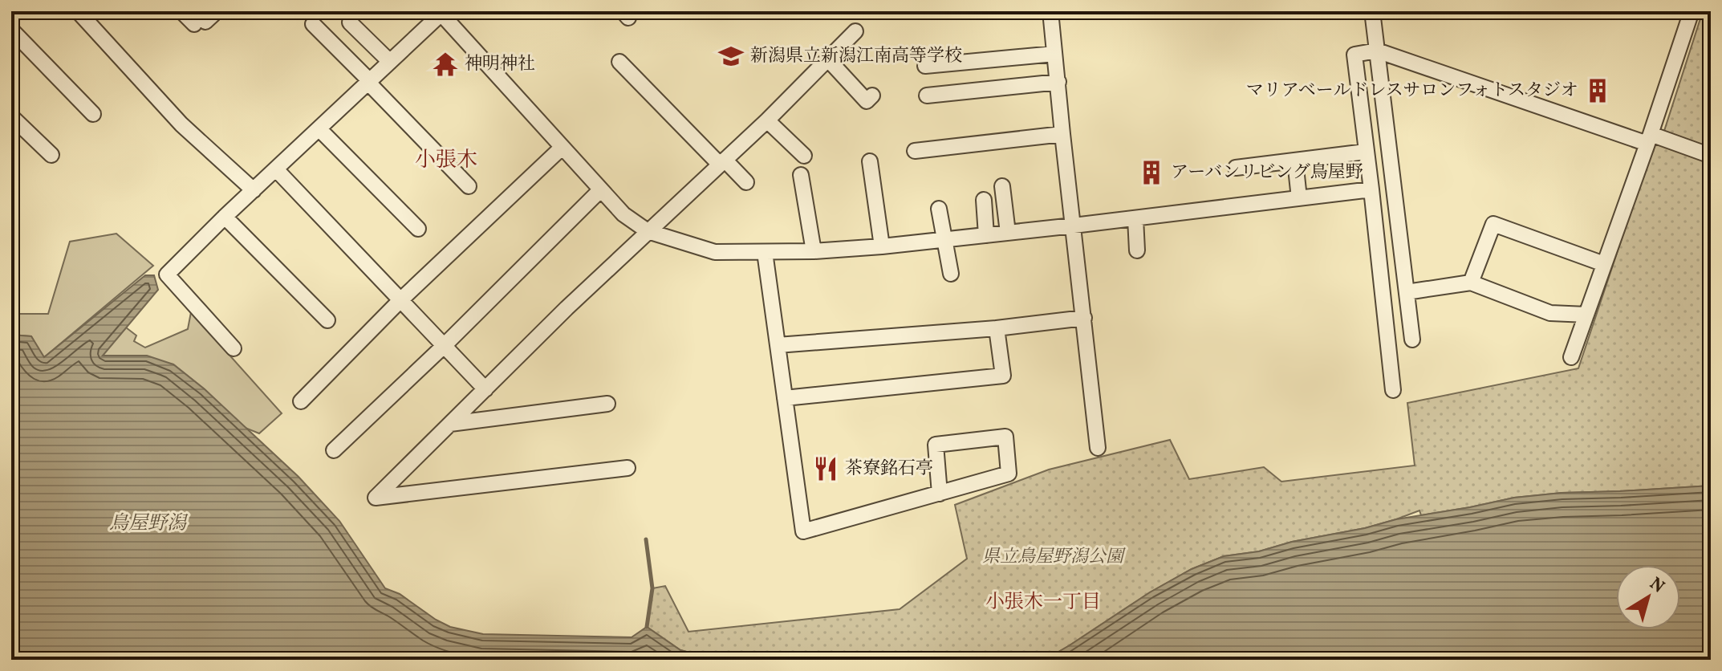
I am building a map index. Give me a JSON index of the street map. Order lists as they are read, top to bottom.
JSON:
{
  "districts": ["小張木", "小張木一丁目"],
  "water": ["鳥屋野潟"],
  "parks": ["県立鳥屋野潟公園"],
  "places": {
    "school or university": ["新潟県立新潟江南高等学校"],
    "temple": ["神明神社"],
    "building": ["マリアベールドレスサロンフォトスタジオ", "アーバンリビング鳥屋野"],
    "restaurant": ["茶寮銘石亭"]
  },
  "north": "top right"
}
